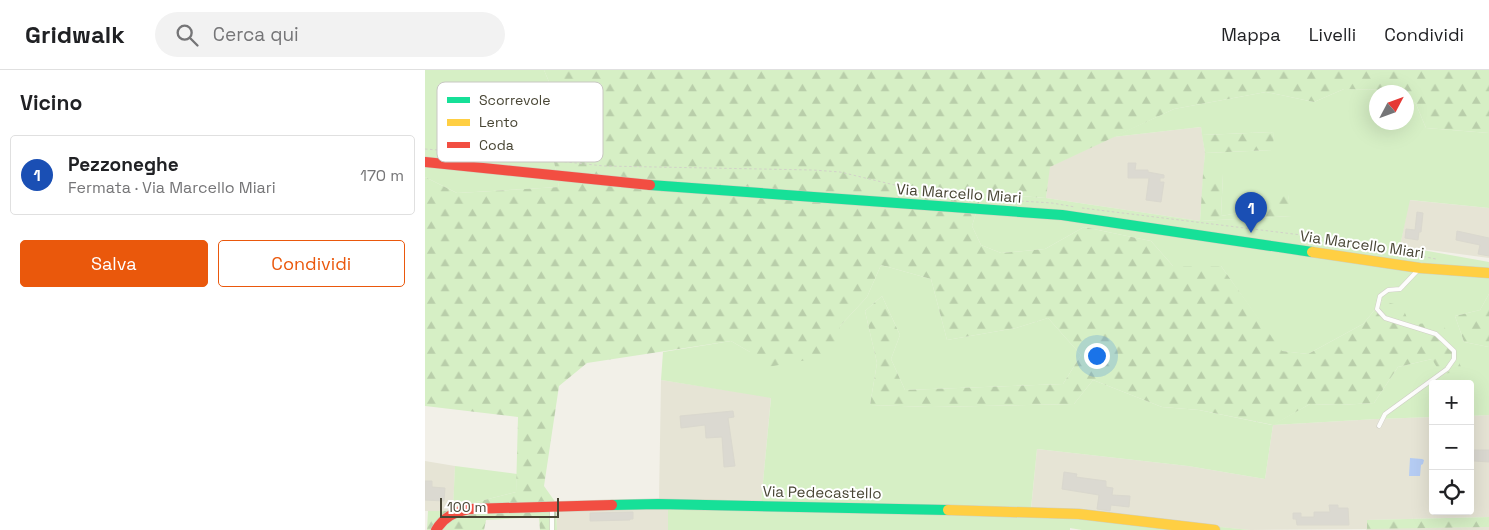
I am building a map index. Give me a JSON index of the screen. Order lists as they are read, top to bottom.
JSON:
{
  "streets": {
    "main road": ["Via Marcello Miari", "Via Pedecastello"]
  },
  "legend": ["Scorrevole", "Lento", "Coda"],
  "scale_bar": "100 m",
  "north": "top right",
  "page": {
    "header": "Gridwalk",
    "search": "Cerca qui",
    "nav": ["Mappa", "Livelli", "Condividi"],
    "heading": "Vicino",
    "list": [
      {
        "mark": "1",
        "name": "Pezzoneghe",
        "note": "Fermata · Via Marcello Miari",
        "value": "170 m"
      }
    ],
    "pins": "1",
    "buttons": ["Salva", "Condividi"],
    "map_buttons": ["+", "−"],
    "scale": "100 m"
  }
}
